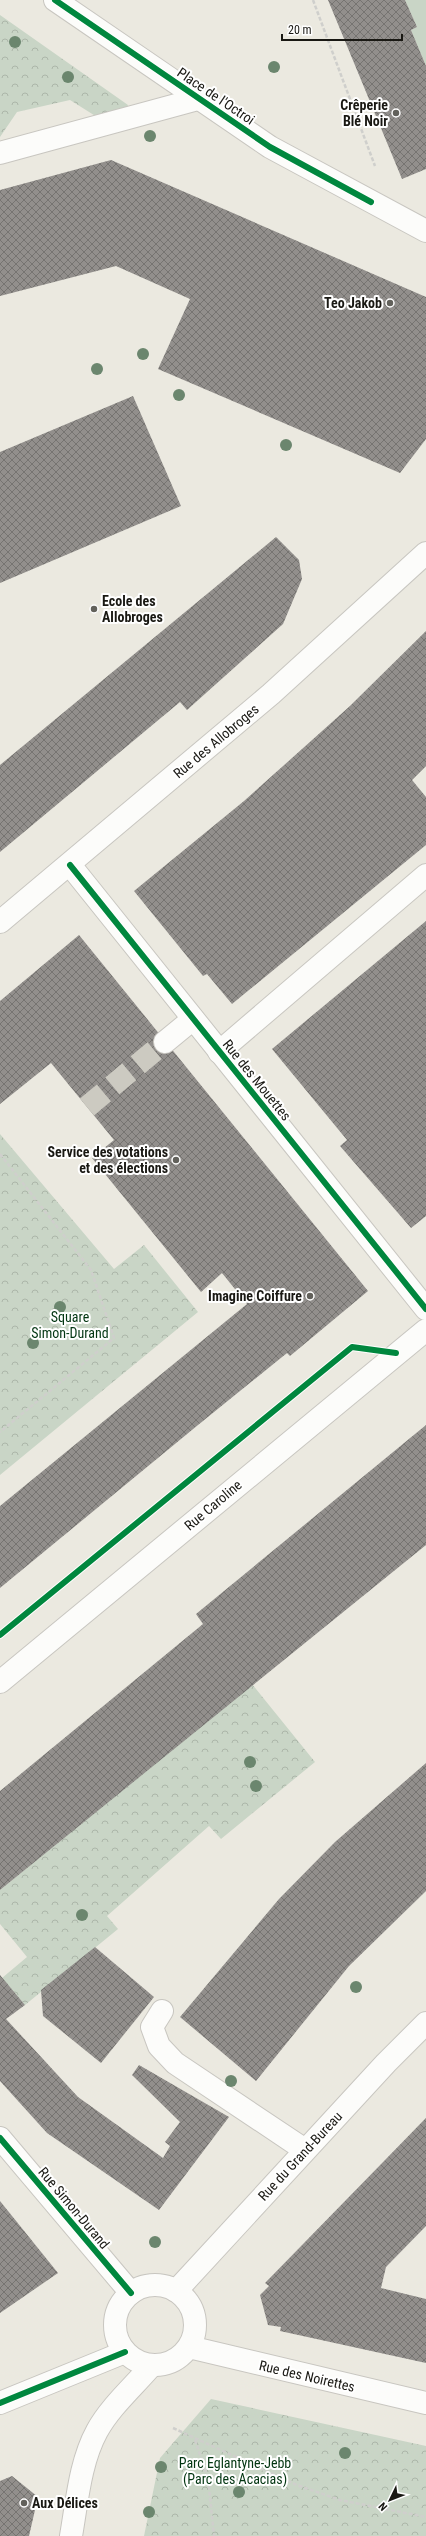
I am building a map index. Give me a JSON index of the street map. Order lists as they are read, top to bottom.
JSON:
{
  "streets": {
    "street": [
      "Place de l'Octroi",
      "Rue des Allobroges",
      "Rue des Mouettes",
      "Rue Caroline",
      "Rue du Grand-Bureau",
      "Rue Simon-Durand",
      "Rue des Noirettes"
    ]
  },
  "crossings": [
    ["Rue des Allobroges", "Rue des Mouettes"],
    ["Rue du Grand-Bureau", "Rue Simon-Durand"],
    ["Rue du Grand-Bureau", "Rue des Noirettes"],
    ["Rue Simon-Durand", "Rue des Noirettes"]
  ],
  "parks": ["Square Simon-Durand", "Parc Eglantyne-Jebb (Parc des Acacias)"],
  "places": [
    "Crêperie Blé Noir",
    "Teo Jakob",
    "Ecole des Allobroges",
    "Service des votations et des élections",
    "Imagine Coiffure",
    "Aux Délices"
  ],
  "scale_bar": "20 m",
  "north": "bottom left"
}
